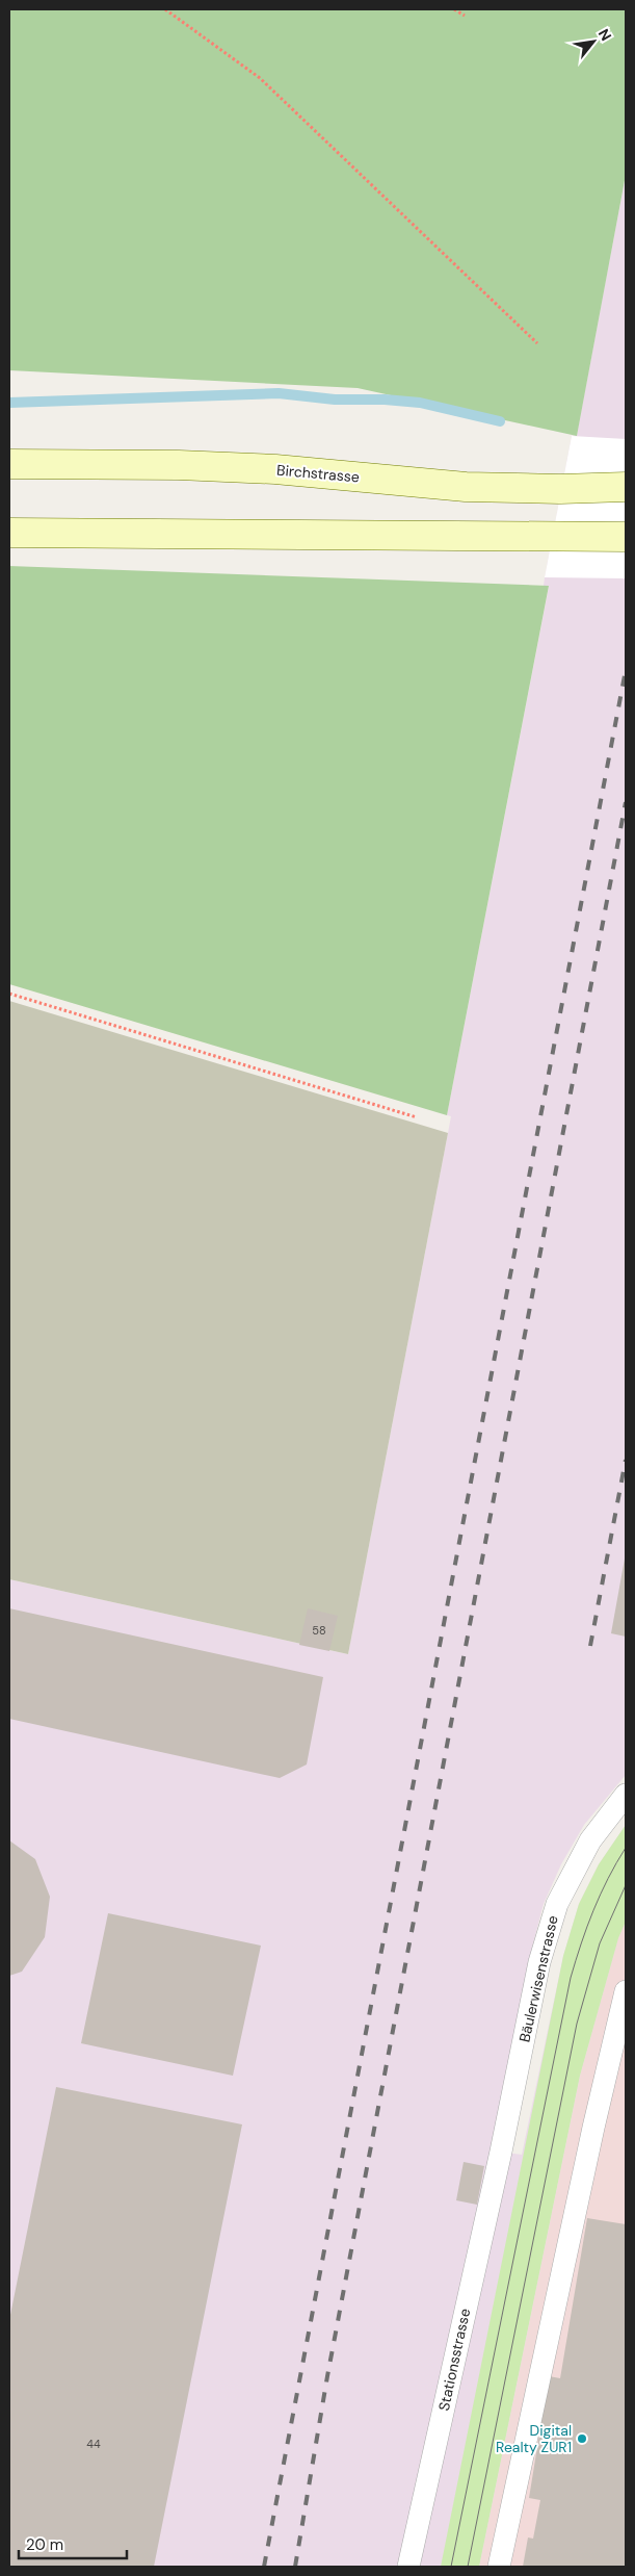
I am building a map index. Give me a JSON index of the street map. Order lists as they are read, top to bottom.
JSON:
{
  "streets": {
    "main road": ["Birchstrasse"],
    "lane": ["Bäulerwisenstrasse", "Stationsstrasse"]
  },
  "crossings": [
    ["Bäulerwisenstrasse", "Stationsstrasse"]
  ],
  "places": ["Digital Realty ZUR1"],
  "house_numbers": ["58", "44"],
  "scale_bar": "20 m",
  "north": "top right"
}
